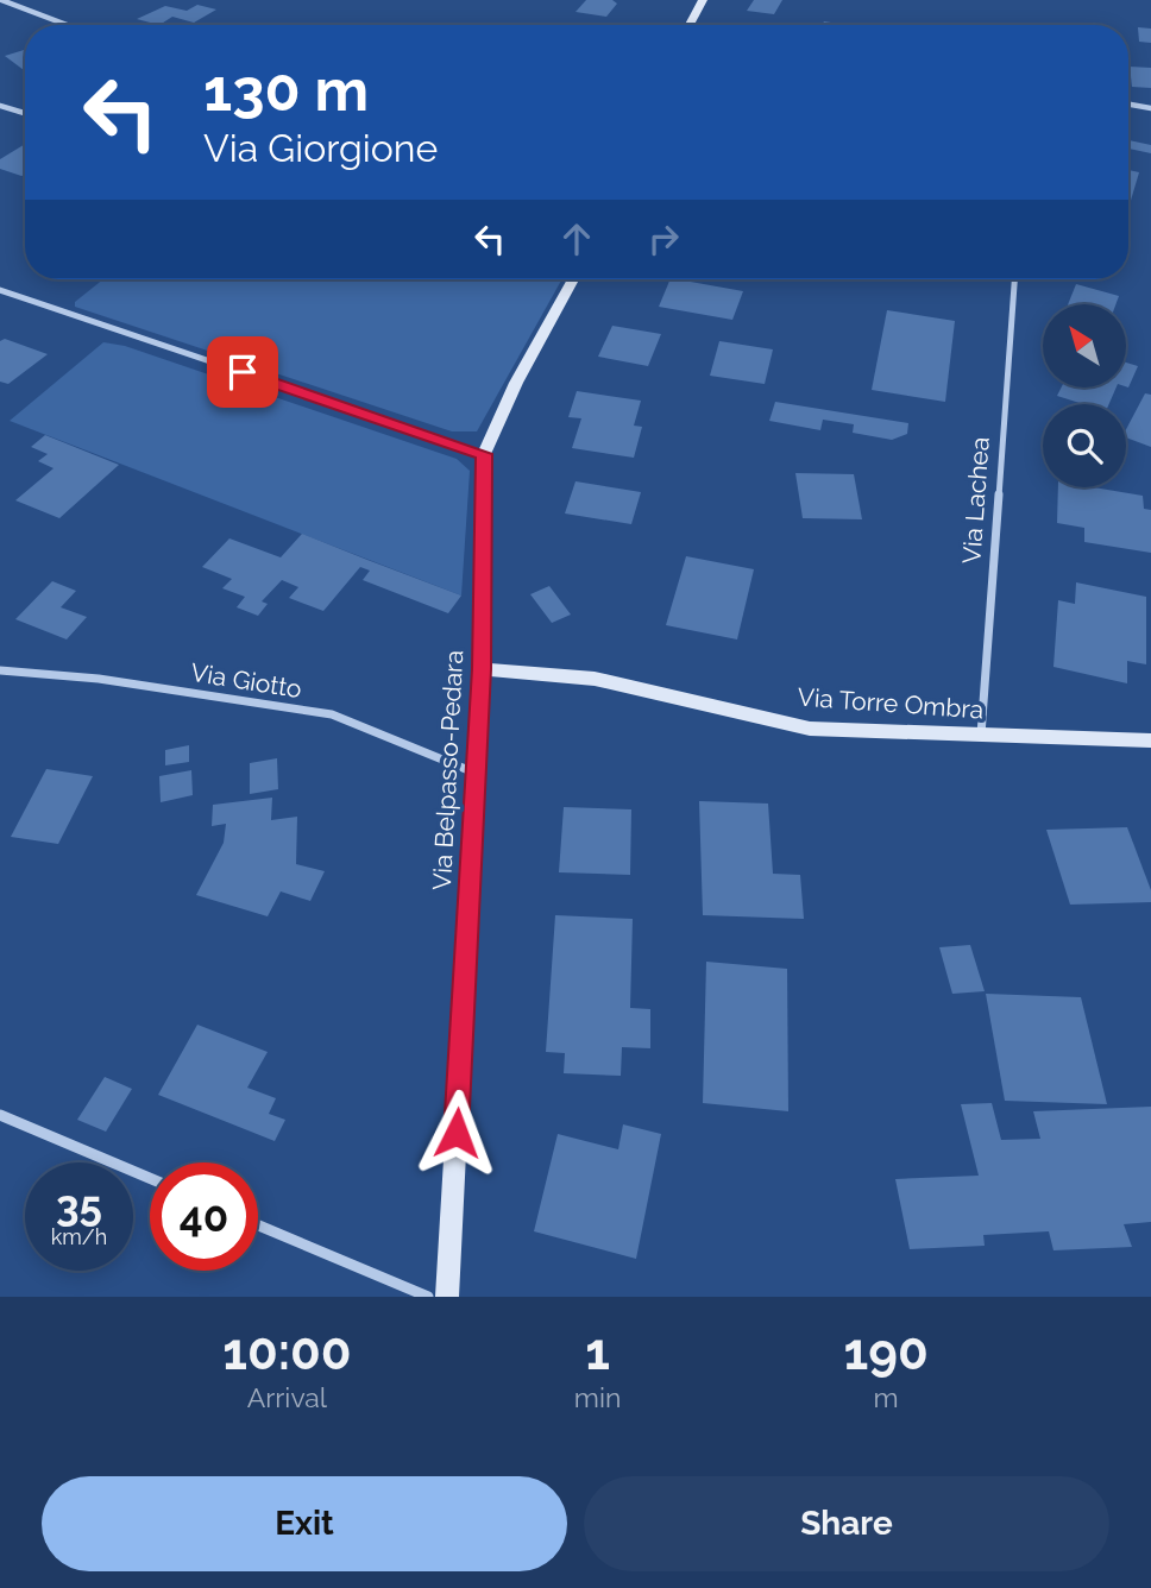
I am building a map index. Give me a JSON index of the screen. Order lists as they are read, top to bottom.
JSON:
{
  "streets": {
    "street": [
      "Via Lachea",
      "Via Giotto",
      "Via Torre Ombra",
      "Via Belpasso-Pedara"
    ]
  },
  "crossings": [
    ["Via Lachea", "Via Torre Ombra"],
    ["Via Giotto", "Via Belpasso-Pedara"],
    ["Via Torre Ombra", "Via Belpasso-Pedara"]
  ],
  "north": "top left",
  "page": {
    "turn": ["130 m", "Via Giorgione"],
    "speed": "35 km/h",
    "limit": "40",
    "eta": [
      "10:00",
      "Arrival",
      "1",
      "min",
      "190",
      "m"
    ],
    "buttons": ["Exit", "Share"]
  }
}
